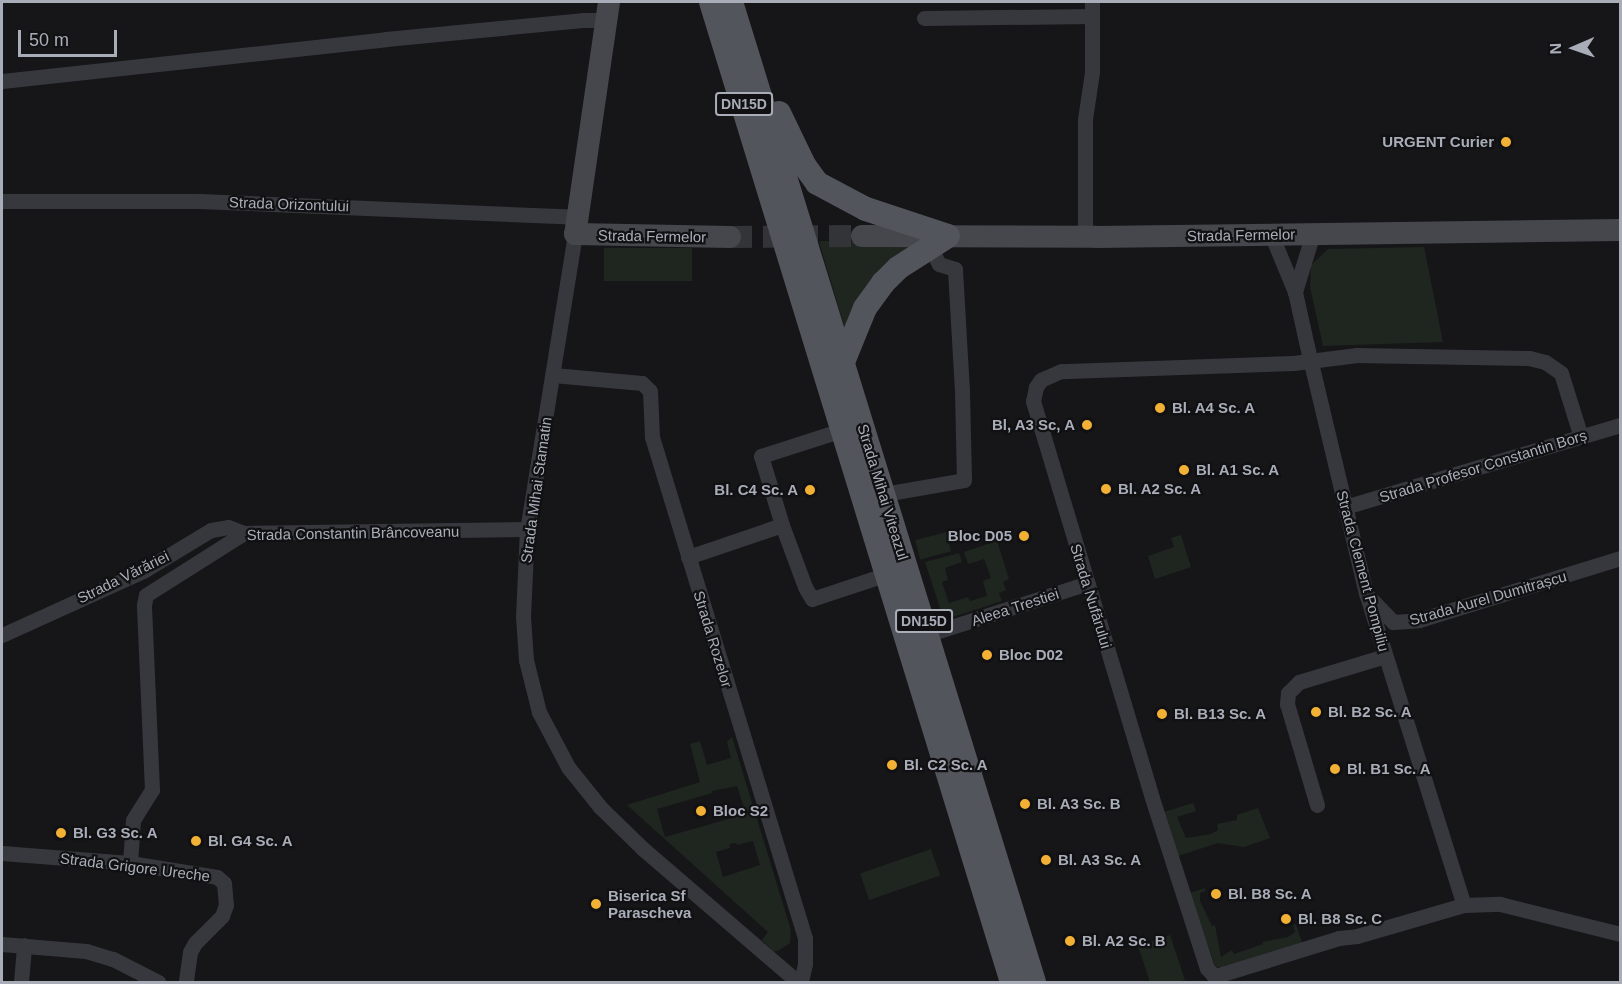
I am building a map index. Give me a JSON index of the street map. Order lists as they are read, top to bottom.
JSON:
{
  "streets": {
    "main road": ["DN15D", "Strada Mihai Viteazul"],
    "street": [
      "Strada Orizontului",
      "Strada Fermelor",
      "Strada Profesor Constantin Borș",
      "Strada Mihai Stamatin",
      "Strada Constantin Brâncoveanu",
      "Strada Clement Pompiliu",
      "Strada Vărăriei",
      "Strada Nufărului",
      "Strada Aurel Dumitrașcu",
      "Aleea Trestiei",
      "Strada Rozelor",
      "Strada Grigore Ureche"
    ]
  },
  "crossings": [
    ["Strada Orizontului", "Strada Fermelor"],
    ["Strada Orizontului", "Strada Mihai Stamatin"],
    ["Strada Fermelor", "Strada Mihai Stamatin"],
    ["Strada Fermelor", "Strada Clement Pompiliu"],
    ["Strada Profesor Constantin Borș", "Strada Clement Pompiliu"],
    ["Strada Profesor Constantin Borș", "Strada Nufărului"],
    ["Strada Mihai Stamatin", "Strada Constantin Brâncoveanu"],
    ["Strada Mihai Stamatin", "Strada Rozelor"],
    ["Strada Mihai Viteazul", "Aleea Trestiei"],
    ["Strada Constantin Brâncoveanu", "Strada Vărăriei"],
    ["Strada Constantin Brâncoveanu", "Strada Grigore Ureche"],
    ["Strada Clement Pompiliu", "Strada Nufărului"],
    ["Strada Clement Pompiliu", "Strada Aurel Dumitrașcu"],
    ["Strada Nufărului", "Aleea Trestiei"]
  ],
  "places": [
    "URGENT Curier",
    "Bl. A4 Sc. A",
    "Bl, A3 Sc, A",
    "Bl. A1 Sc. A",
    "Bl. A2 Sc. A",
    "Bl. C4 Sc. A",
    "Bloc D05",
    "Bloc D02",
    "Bl. B2 Sc. A",
    "Bl. B13 Sc. A",
    "Bl. C2 Sc. A",
    "Bl. B1 Sc. A",
    "Bl. A3 Sc. B",
    "Bloc S2",
    "Bl. G3 Sc. A",
    "Bl. G4 Sc. A",
    "Bl. A3 Sc. A",
    "Bl. B8 Sc. A",
    "Biserica Sf Parascheva",
    "Bl. B8 Sc. C",
    "Bl. A2 Sc. B"
  ],
  "scale_bar": "50 m",
  "north": "left"
}
